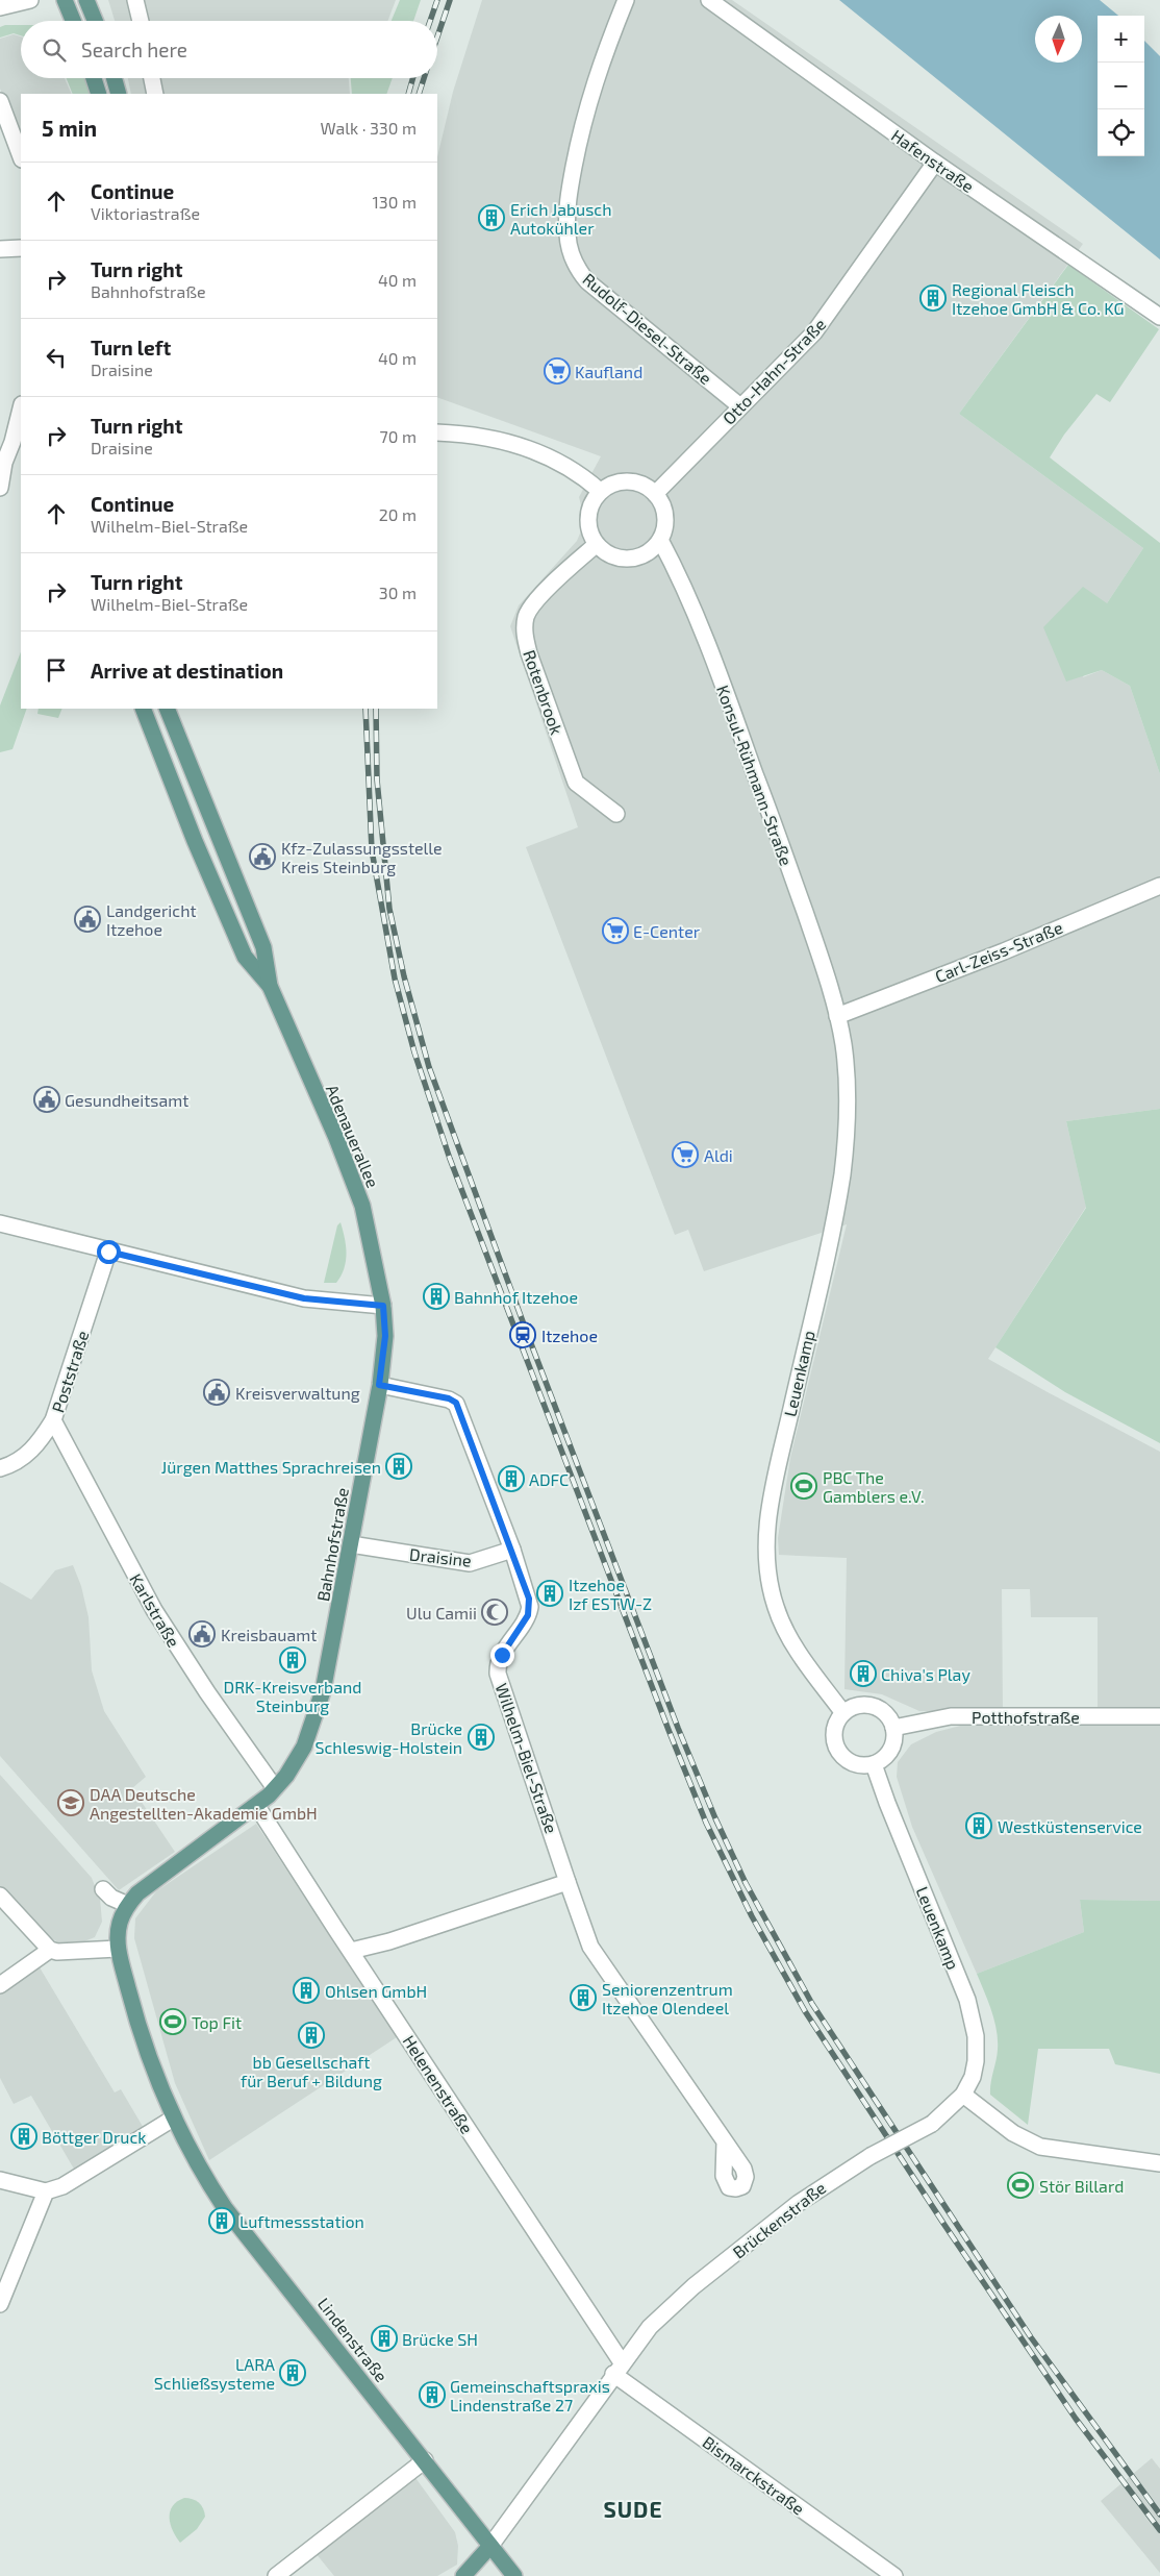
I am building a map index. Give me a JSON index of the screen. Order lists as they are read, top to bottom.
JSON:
{
  "streets": {
    "main road": ["Adenauerallee", "Bahnhofstraße", "Lindenstraße"],
    "street": [
      "Hafenstraße",
      "Rudolf-Diesel-Straße",
      "Otto-Hahn-Straße",
      "Rotenbrook",
      "Konsul-Rühmann-Straße",
      "Carl-Zeiss-Straße",
      "Poststraße",
      "Leuenkamp",
      "Draisine",
      "Karlstraße",
      "Potthofstraße",
      "Wilhelm-Biel-Straße",
      "Helenenstraße",
      "Brückenstraße",
      "Bismarckstraße"
    ]
  },
  "crossings": [
    ["Hafenstraße", "Otto-Hahn-Straße"],
    ["Rudolf-Diesel-Straße", "Otto-Hahn-Straße"],
    ["Otto-Hahn-Straße", "Rotenbrook"],
    ["Otto-Hahn-Straße", "Konsul-Rühmann-Straße"],
    ["Rotenbrook", "Konsul-Rühmann-Straße"],
    ["Konsul-Rühmann-Straße", "Carl-Zeiss-Straße"],
    ["Konsul-Rühmann-Straße", "Leuenkamp"],
    ["Carl-Zeiss-Straße", "Leuenkamp"],
    ["Adenauerallee", "Bahnhofstraße"],
    ["Poststraße", "Karlstraße"],
    ["Leuenkamp", "Potthofstraße"],
    ["Leuenkamp", "Brückenstraße"],
    ["Bahnhofstraße", "Draisine"],
    ["Bahnhofstraße", "Karlstraße"],
    ["Bahnhofstraße", "Helenenstraße"],
    ["Bahnhofstraße", "Lindenstraße"],
    ["Draisine", "Wilhelm-Biel-Straße"],
    ["Helenenstraße", "Brückenstraße"],
    ["Helenenstraße", "Bismarckstraße"],
    ["Brückenstraße", "Lindenstraße"],
    ["Brückenstraße", "Bismarckstraße"]
  ],
  "districts": ["SUDE"],
  "places": {
    "building": [
      "Erich Jabusch Autokühler",
      "Regional Fleisch Itzehoe GmbH & Co. KG",
      "Bahnhof Itzehoe",
      "Jürgen Matthes Sprachreisen",
      "ADFC",
      "Itzehoe Izf ESTW-Z",
      "DRK-Kreisverband Steinburg",
      "Chiva's Play",
      "Brücke Schleswig-Holstein",
      "Westküstenservice",
      "Ohlsen GmbH",
      "Seniorenzentrum Itzehoe Olendeel",
      "bb Gesellschaft für Beruf + Bildung",
      "Böttger Druck",
      "Luftmessstation",
      "Brücke SH",
      "LARA Schließsysteme",
      "Gemeinschaftspraxis Lindenstraße 27"
    ],
    "supermarket": ["Kaufland", "E-Center", "Aldi"],
    "public building": [
      "Kfz-Zulassungsstelle Kreis Steinburg",
      "Landgericht Itzehoe",
      "Gesundheitsamt",
      "Kreisverwaltung",
      "Kreisbauamt"
    ],
    "station": ["Itzehoe"],
    "sports": ["PBC The Gamblers e.V.", "Top Fit", "Stör Billard"],
    "mosque": ["Ulu Camii"],
    "school or university": ["DAA Deutsche Angestellten-Akademie GmbH"]
  },
  "north": "bottom",
  "page": {
    "map_buttons": ["+", "−"],
    "search": "Search here",
    "heading": ["5 min", "Walk · 330 m"],
    "list": [
      ["Continue", "Viktoriastraße", "130 m"],
      ["Turn right", "Bahnhofstraße", "40 m"],
      ["Turn left", "Draisine", "40 m"],
      ["Turn right", "Draisine", "70 m"],
      ["Continue", "Wilhelm-Biel-Straße", "20 m"],
      ["Turn right", "Wilhelm-Biel-Straße", "30 m"],
      "Arrive at destination"
    ]
  }
}
